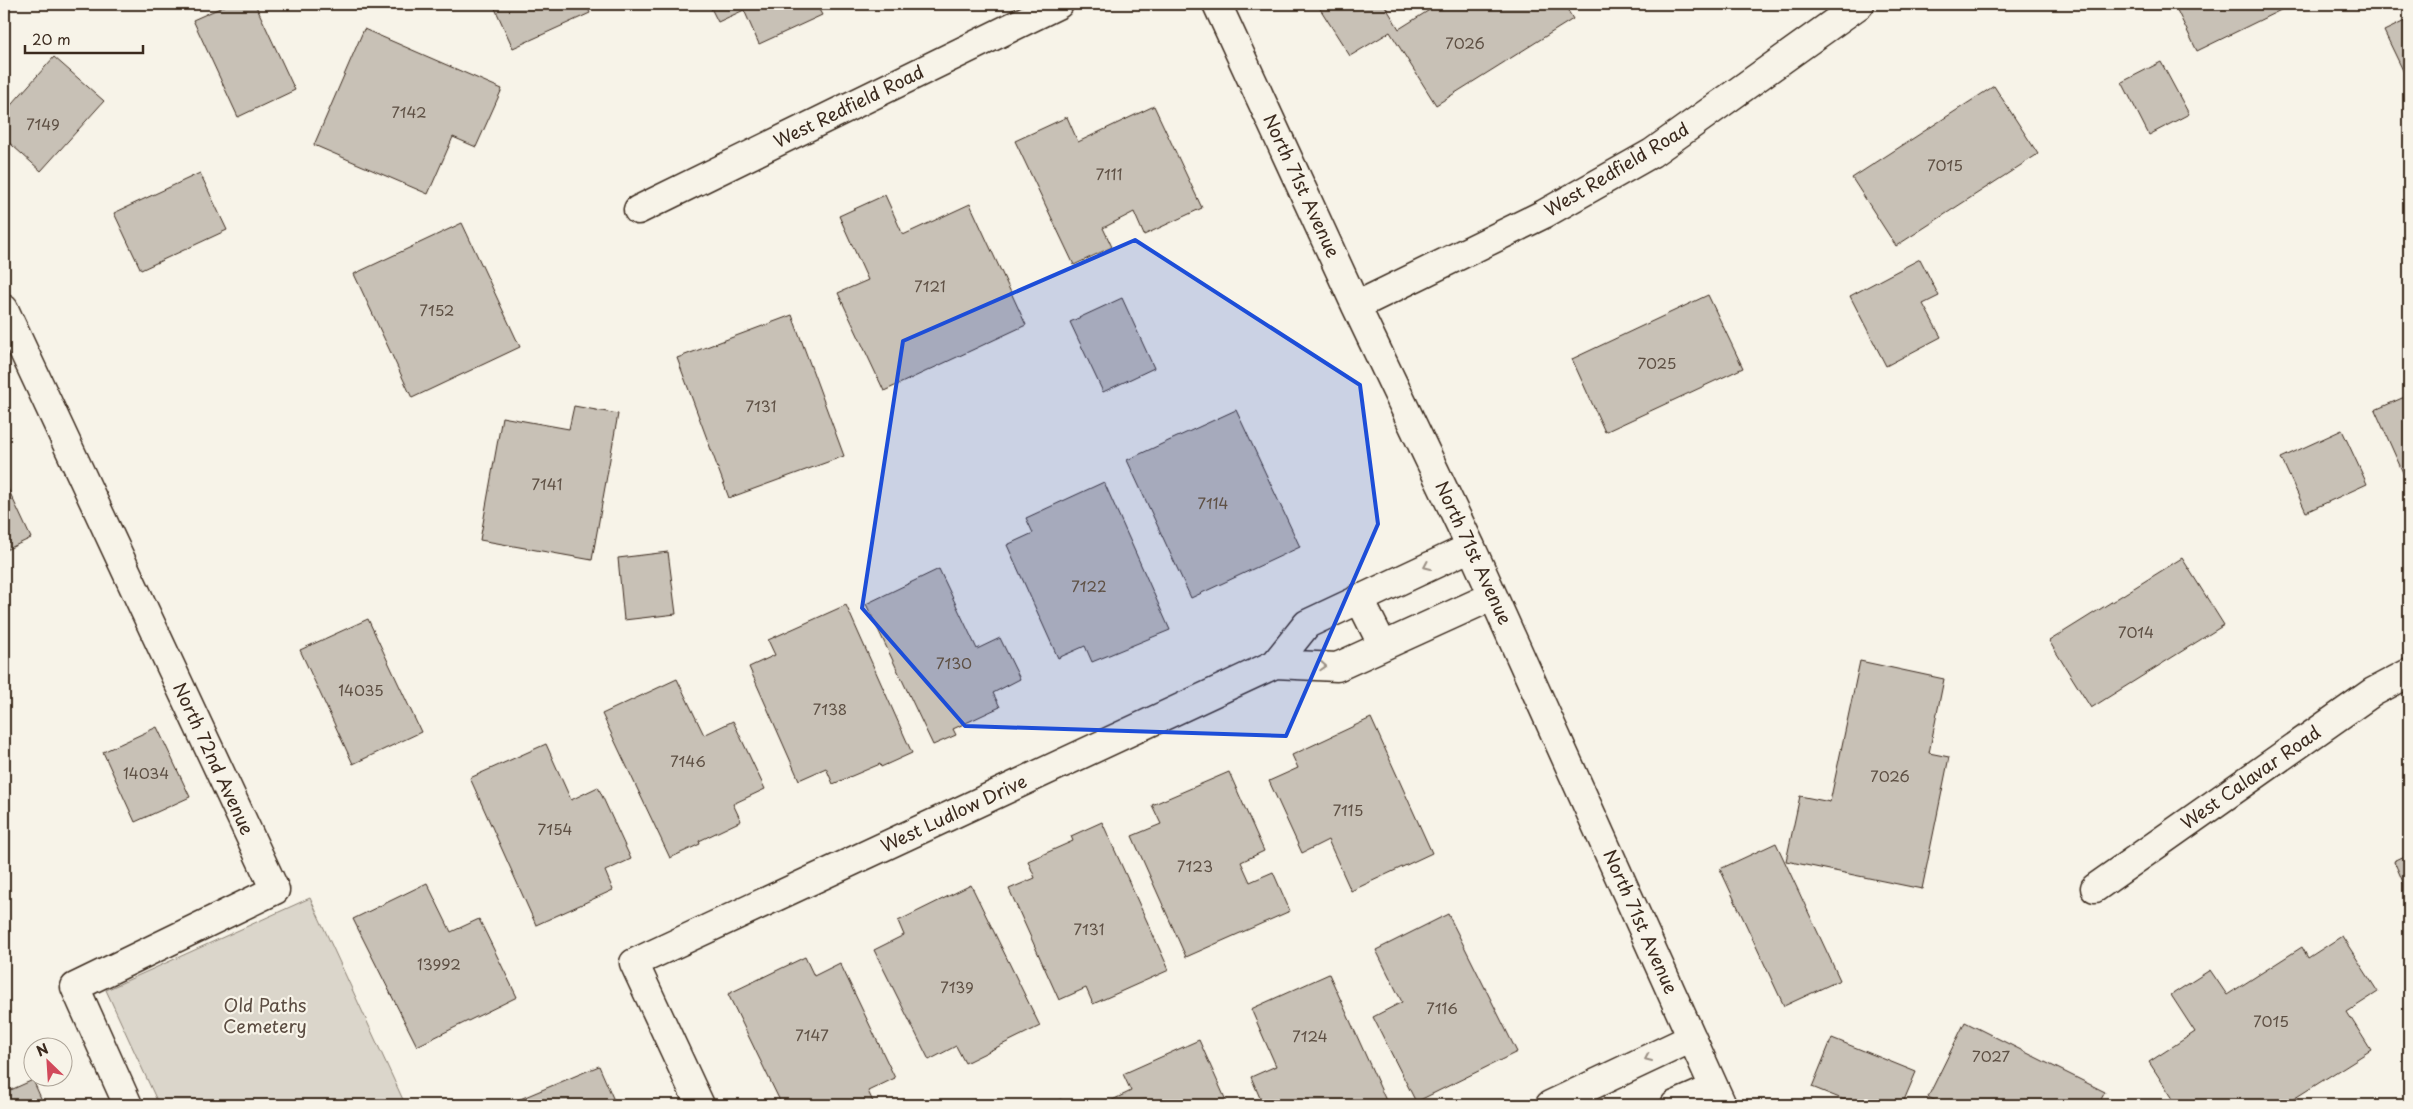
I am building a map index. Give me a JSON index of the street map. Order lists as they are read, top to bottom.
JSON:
{
  "streets": {
    "street": [
      "West Redfield Road",
      "North 71st Avenue",
      "North 72nd Avenue",
      "West Calavar Road",
      "West Ludlow Drive"
    ]
  },
  "crossings": [
    ["West Redfield Road", "North 71st Avenue"],
    ["North 71st Avenue", "West Ludlow Drive"]
  ],
  "parks": ["Old Paths Cemetery"],
  "house_numbers": [
    "7026",
    "7142",
    "7149",
    "7015",
    "7111",
    "7121",
    "7152",
    "7025",
    "7131",
    "7141",
    "7114",
    "7122",
    "7014",
    "7130",
    "14035",
    "7138",
    "7146",
    "14034",
    "7026",
    "7115",
    "7154",
    "7123",
    "7131",
    "13992",
    "7139",
    "7116",
    "7015",
    "7147",
    "7124",
    "7027"
  ],
  "scale_bar": "20 m",
  "north": "top left"
}
